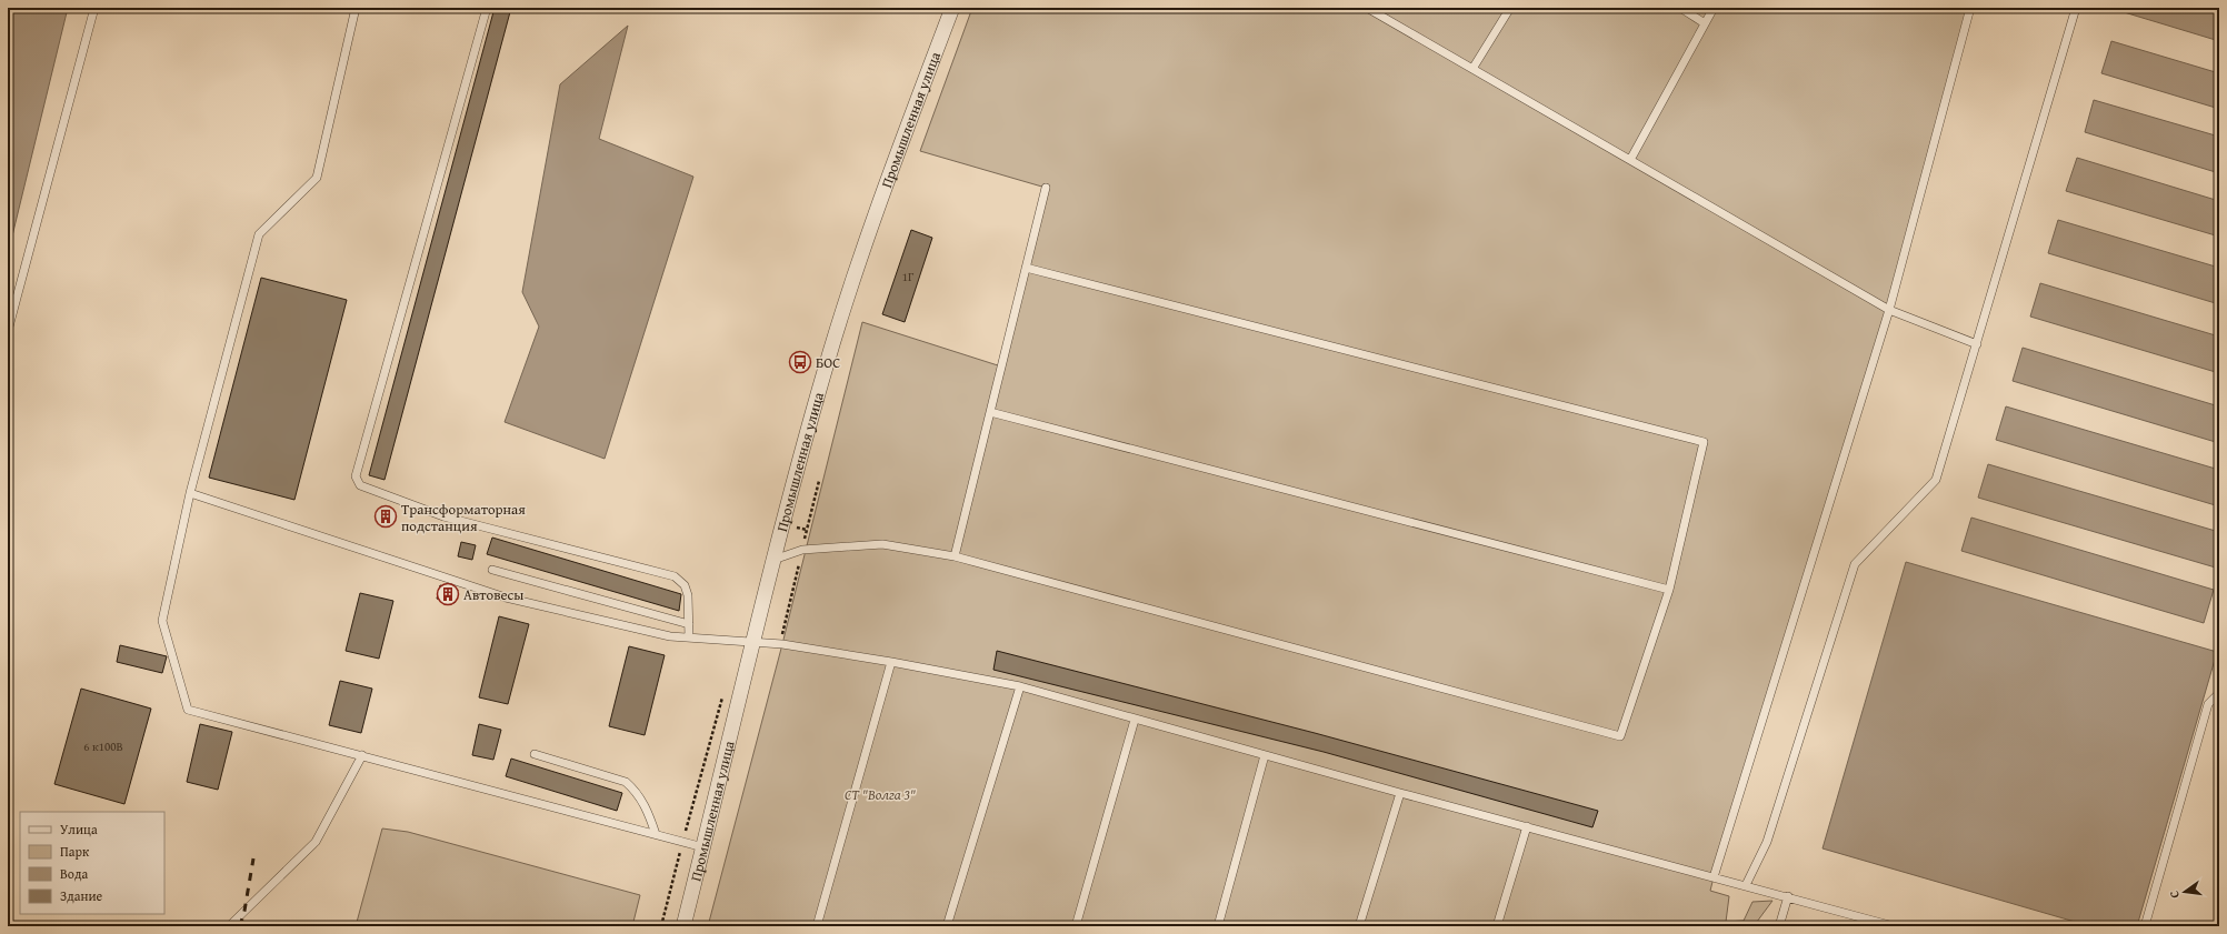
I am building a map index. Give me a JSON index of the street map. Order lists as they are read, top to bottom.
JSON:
{
  "streets": {
    "street": ["Промышленная улица"]
  },
  "parks": ["СТ \"Волга 3\""],
  "places": {
    "bus stop": ["БОС"],
    "building": ["Трансформаторная подстанция", "Автовесы"]
  },
  "house_numbers": ["1Г", "6 к100В"],
  "legend": [
    "Улица",
    "Парк",
    "Вода",
    "Здание"
  ],
  "north": "left"
}
